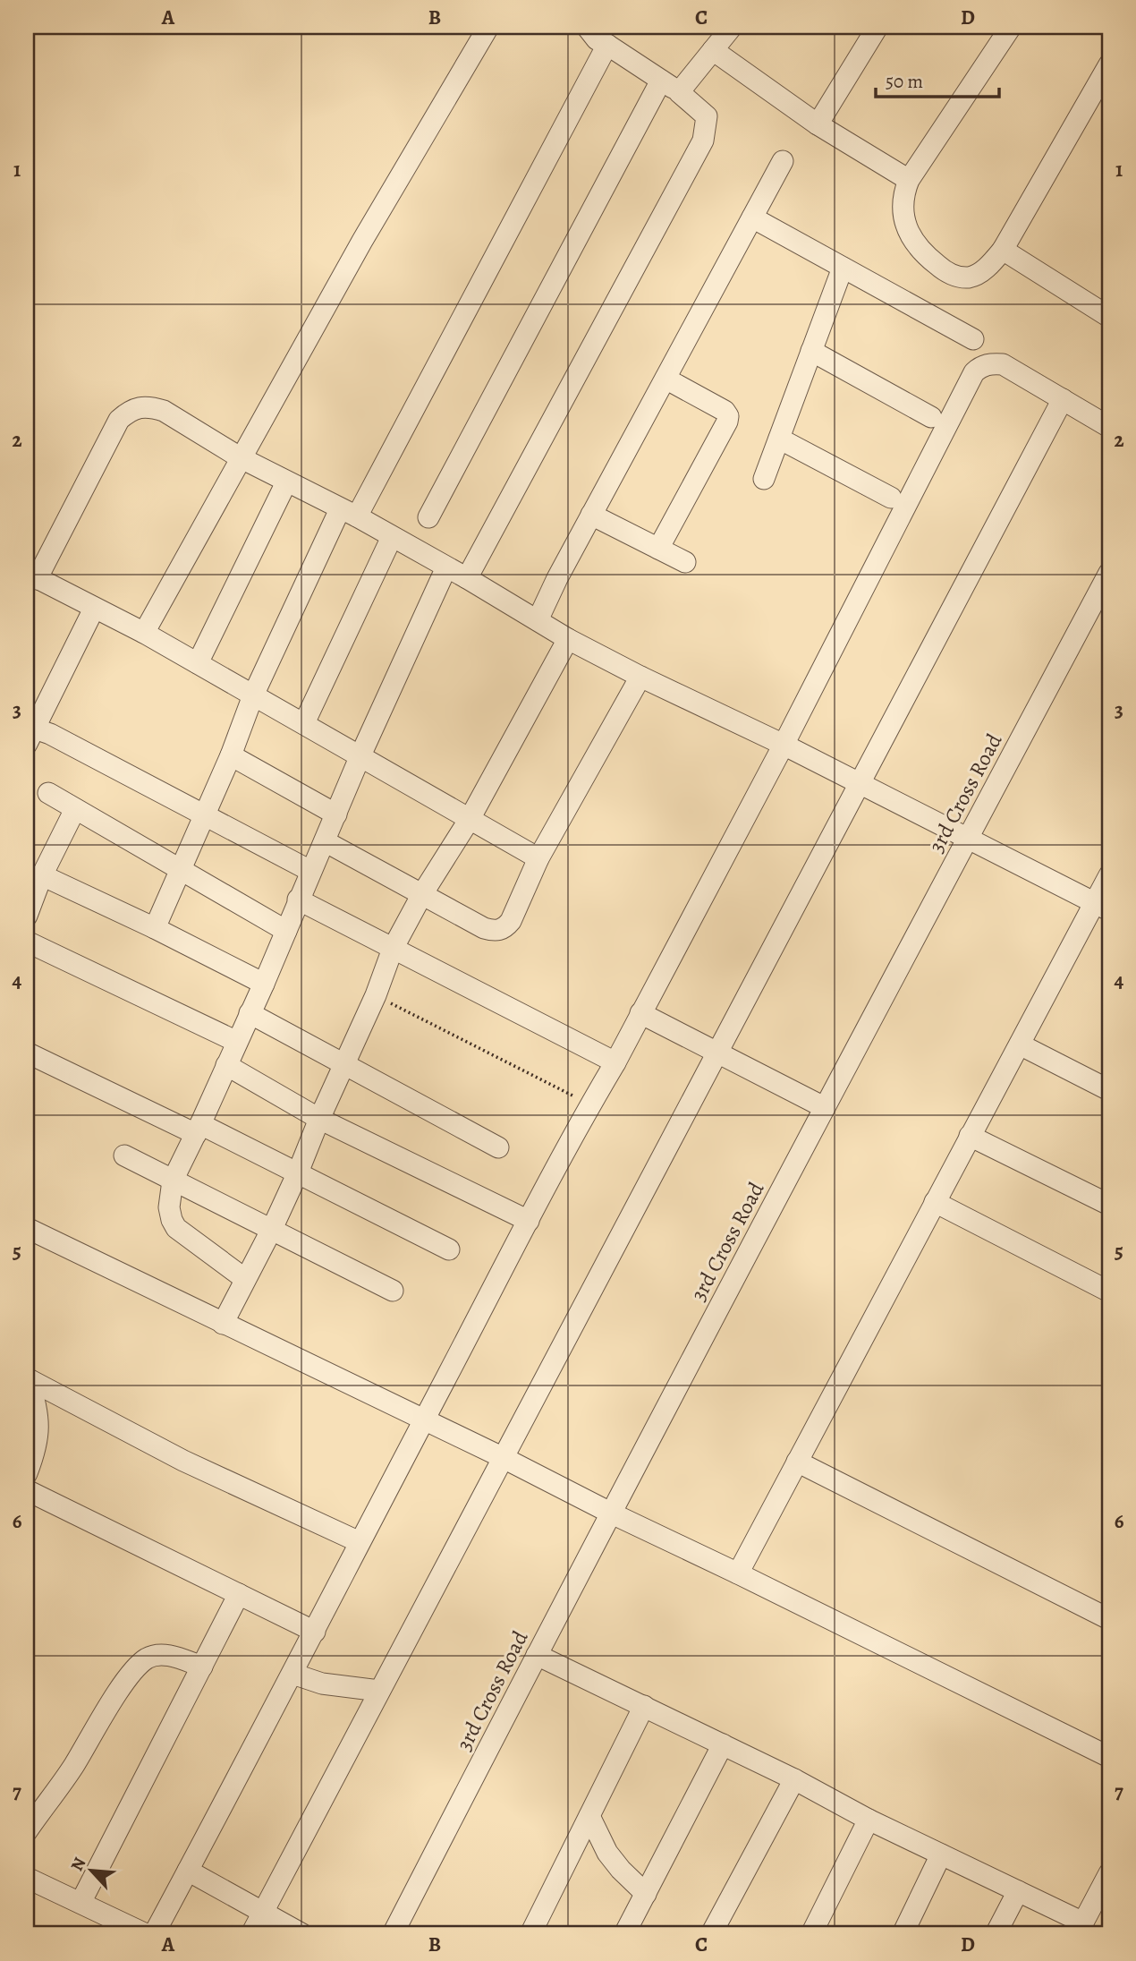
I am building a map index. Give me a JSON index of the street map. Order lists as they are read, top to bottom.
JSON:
{
  "streets": {
    "street": ["3rd Cross Road"]
  },
  "scale_bar": "50 m",
  "north": "top left",
  "grid": {
    "columns": [
      "A",
      "B",
      "C",
      "D"
    ],
    "rows": [
      "1",
      "2",
      "3",
      "4",
      "5",
      "6",
      "7"
    ]
  }
}
